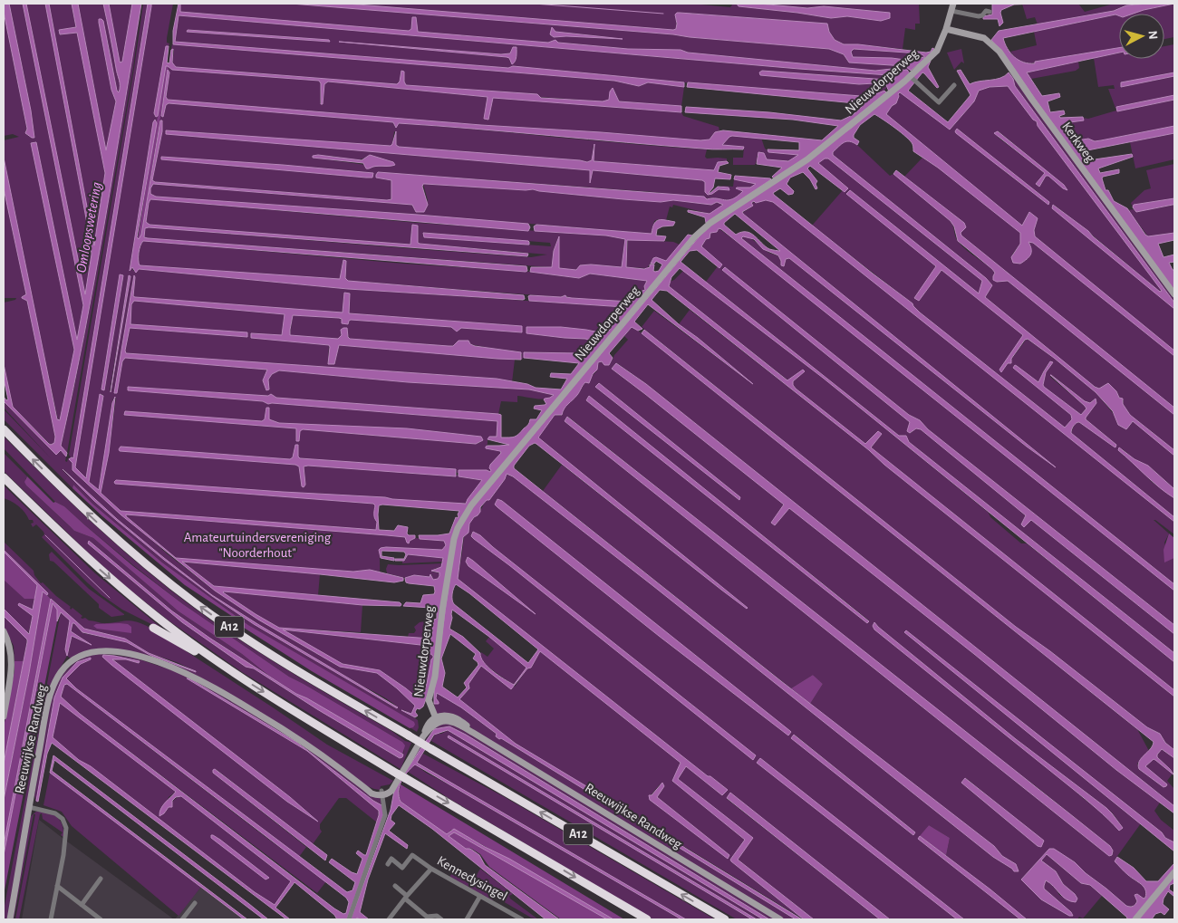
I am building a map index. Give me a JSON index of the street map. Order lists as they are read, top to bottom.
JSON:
{
  "streets": {
    "highway": ["A12"],
    "street": [
      "Nieuwdorperweg",
      "Kerkweg",
      "Reeuwijkse Randweg",
      "Kennedysingel"
    ]
  },
  "crossings": [
    ["Nieuwdorperweg", "Kerkweg"],
    ["Nieuwdorperweg", "Reeuwijkse Randweg"]
  ],
  "water": ["Omloopswetering"],
  "parks": ["Amateurtuindersvereniging \"Noorderhout\""],
  "north": "right"
}
